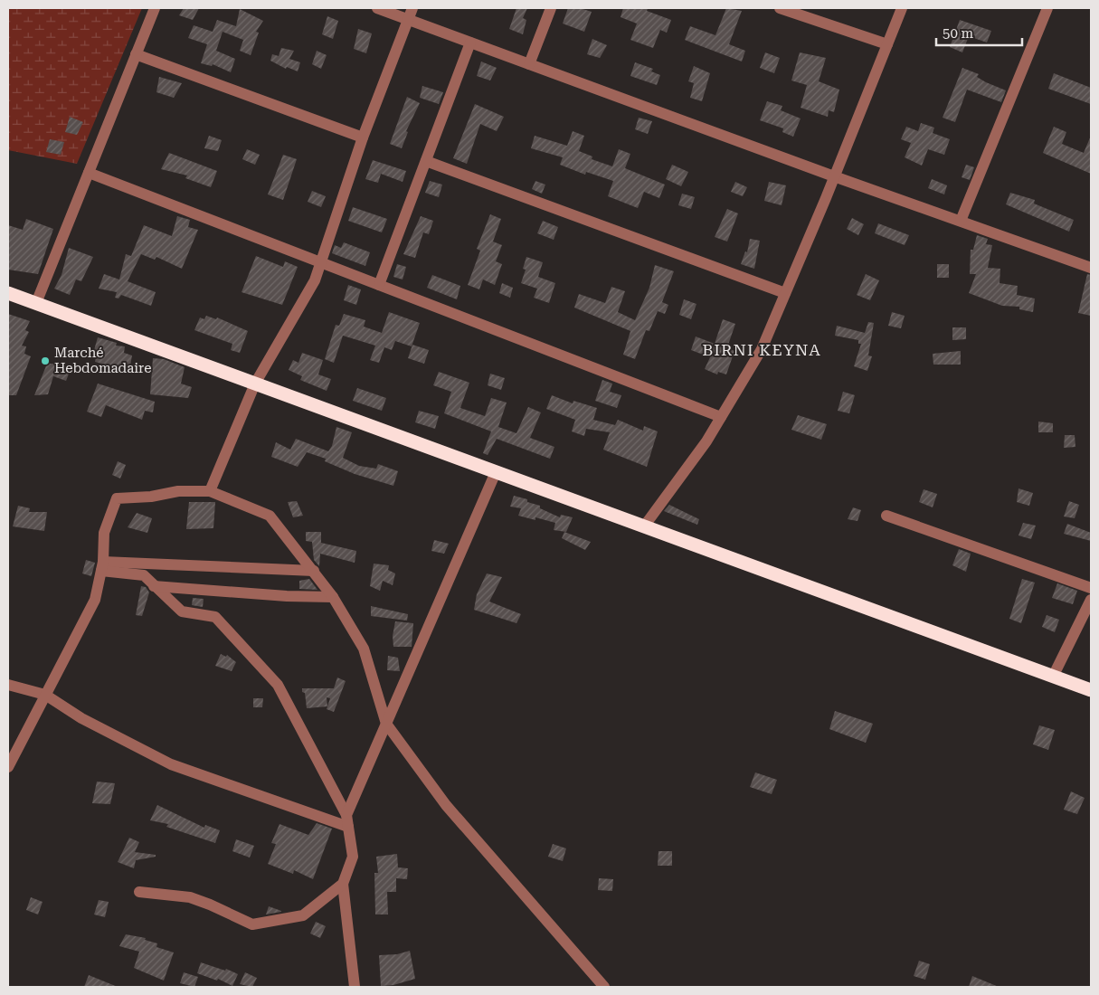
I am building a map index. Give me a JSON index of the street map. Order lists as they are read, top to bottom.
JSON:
{
  "districts": ["BIRNI KEYNA"],
  "places": ["Marché Hebdomadaire"],
  "scale_bar": "50 m"
}
